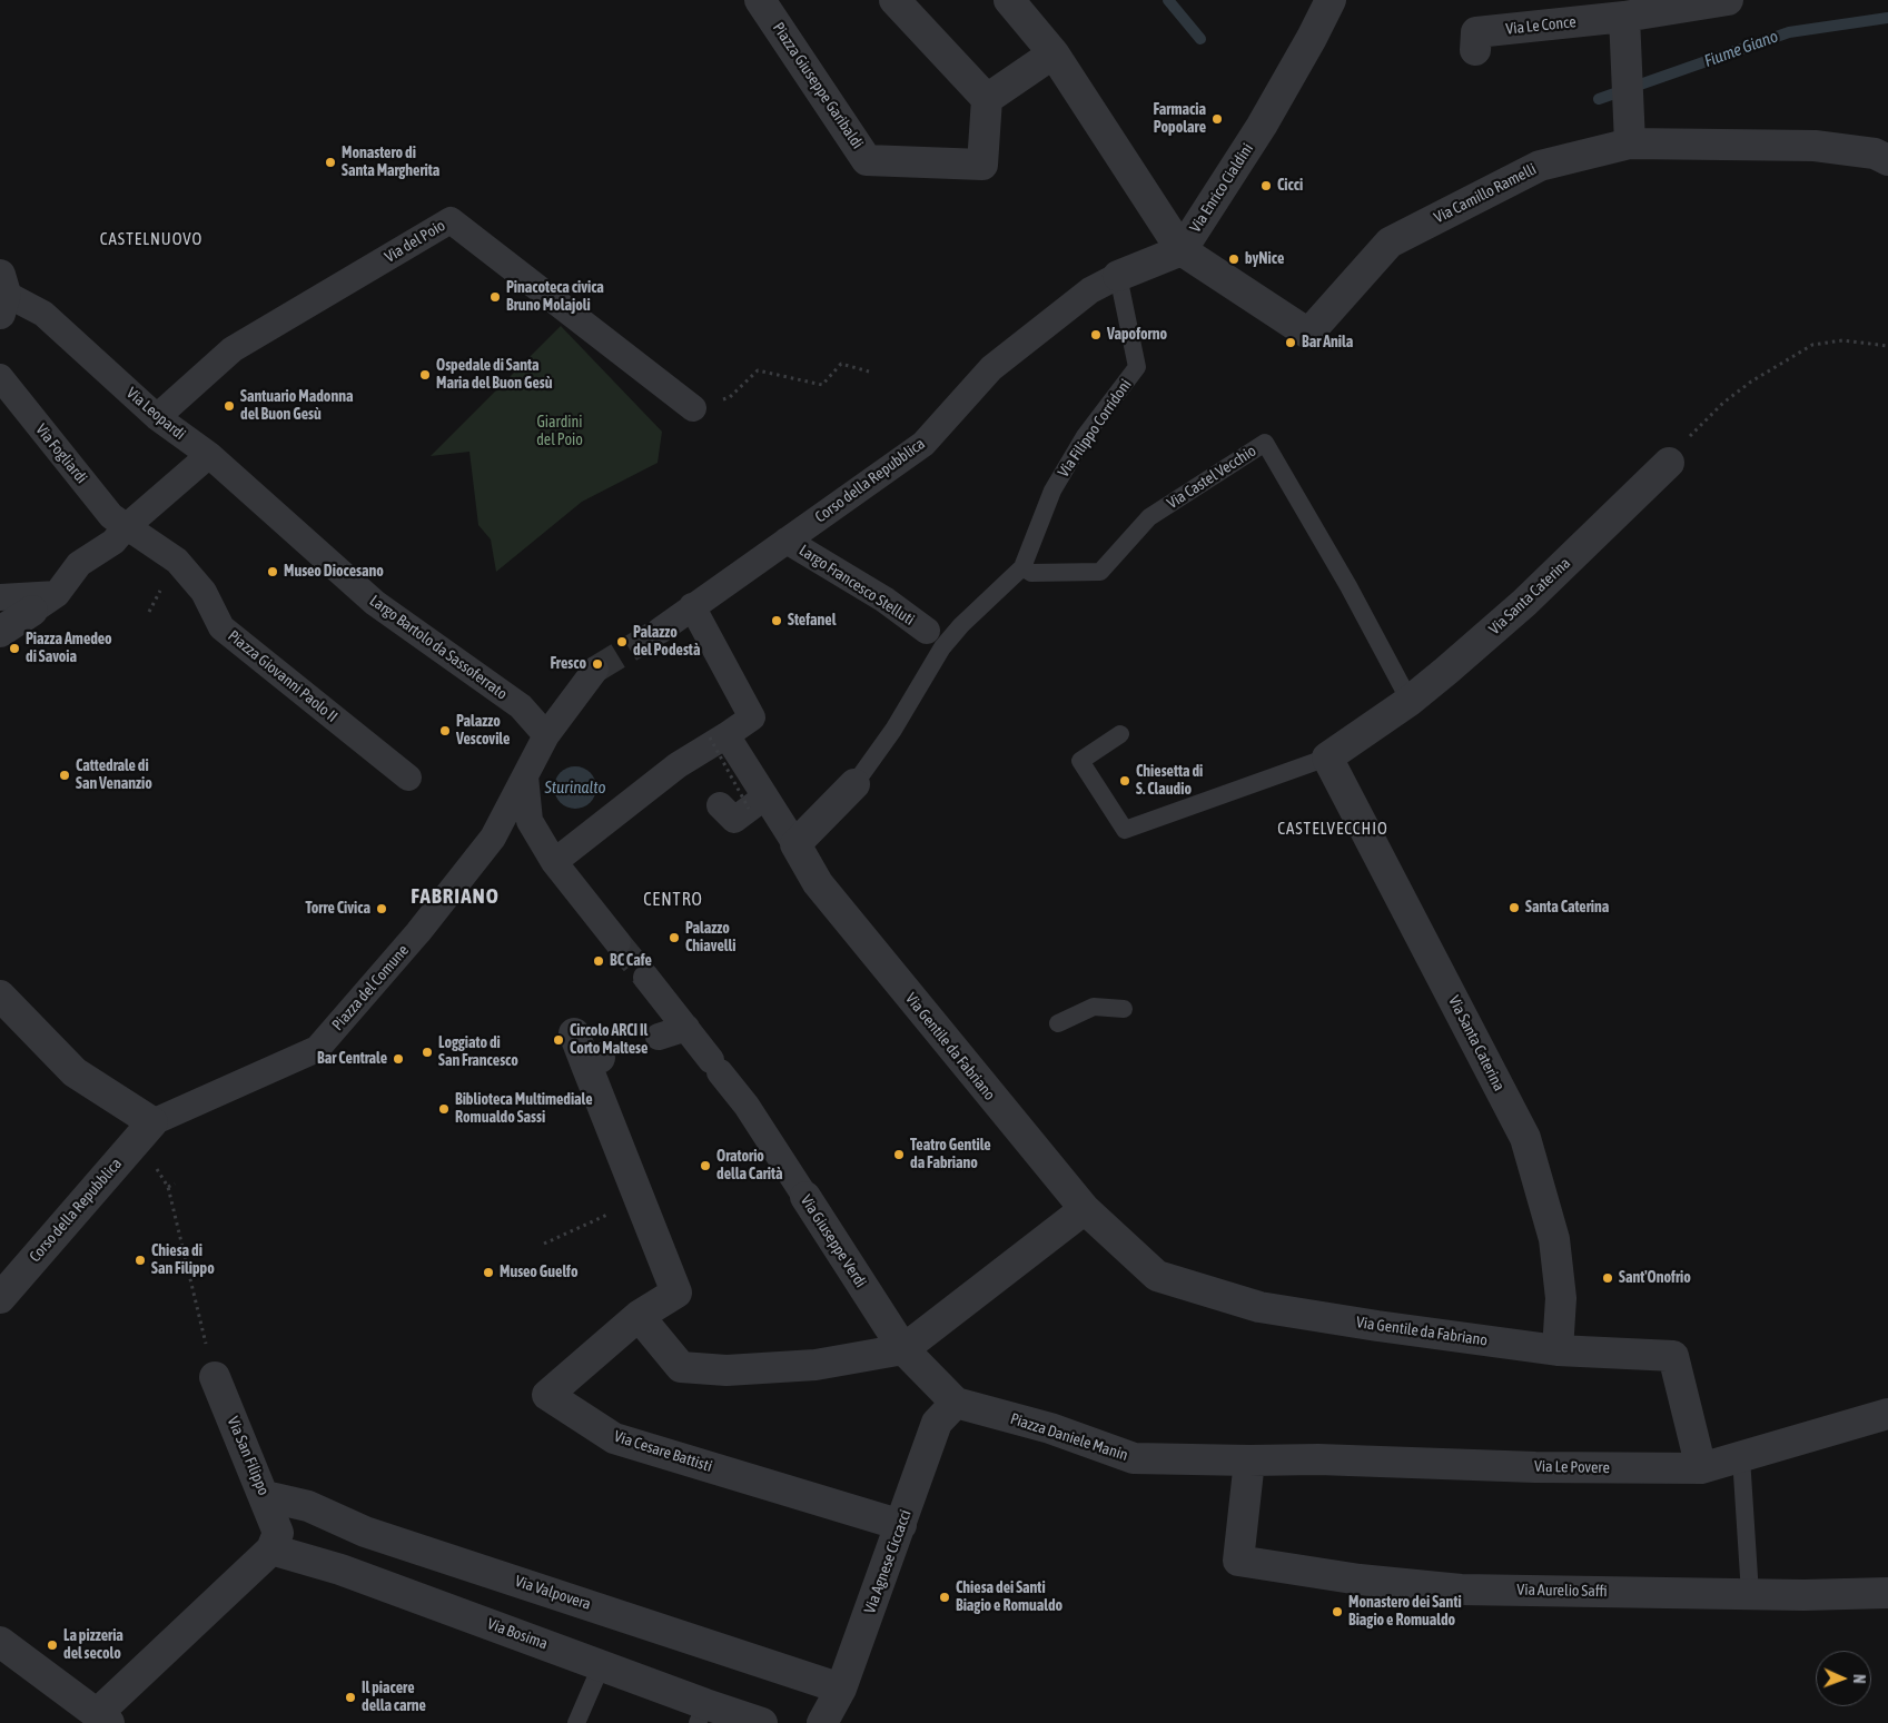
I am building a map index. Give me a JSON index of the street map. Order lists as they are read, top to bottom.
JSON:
{
  "streets": {
    "street": [
      "Via Le Conce",
      "Piazza Giuseppe Garibaldi",
      "Via Enrico Cialdini",
      "Via Camillo Ramelli",
      "Via del Poio",
      "Via Leopardi",
      "Via Fogliardi",
      "Corso della Repubblica",
      "Largo Francesco Stelluti",
      "Via Santa Caterina",
      "Largo Bartolo da Sassoferrato",
      "Piazza Giovanni Paolo II",
      "Piazza del Comune",
      "Via Gentile da Fabriano",
      "Via Giuseppe Verdi",
      "Piazza Daniele Manin",
      "Via Cesare Battisti",
      "Via San Filippo",
      "Via Le Povere",
      "Via Agnese Ciccacci",
      "Via Aurelio Saffi",
      "Via Valpovera",
      "Via Bosima"
    ],
    "lane": ["Via Filippo Corridoni", "Via Castel Vecchio"]
  },
  "crossings": [
    ["Via Enrico Cialdini", "Via Camillo Ramelli"],
    ["Via Enrico Cialdini", "Corso della Repubblica"],
    ["Via Camillo Ramelli", "Corso della Repubblica"],
    ["Via del Poio", "Via Leopardi"],
    ["Via Leopardi", "Largo Bartolo da Sassoferrato"],
    ["Via Filippo Corridoni", "Via Castel Vecchio"],
    ["Via Filippo Corridoni", "Corso della Repubblica"],
    ["Via Fogliardi", "Piazza Giovanni Paolo II"],
    ["Via Castel Vecchio", "Via Santa Caterina"],
    ["Corso della Repubblica", "Largo Francesco Stelluti"],
    ["Corso della Repubblica", "Piazza del Comune"],
    ["Via Santa Caterina", "Via Gentile da Fabriano"],
    ["Largo Bartolo da Sassoferrato", "Piazza del Comune"],
    ["Via Gentile da Fabriano", "Via Le Povere"],
    ["Via Giuseppe Verdi", "Piazza Daniele Manin"],
    ["Via Giuseppe Verdi", "Via Agnese Ciccacci"],
    ["Piazza Daniele Manin", "Via Le Povere"],
    ["Piazza Daniele Manin", "Via Agnese Ciccacci"],
    ["Piazza Daniele Manin", "Via Aurelio Saffi"],
    ["Via Cesare Battisti", "Via Agnese Ciccacci"],
    ["Via San Filippo", "Via Valpovera"],
    ["Via San Filippo", "Via Bosima"],
    ["Via Le Povere", "Via Aurelio Saffi"],
    ["Via Agnese Ciccacci", "Via Valpovera"]
  ],
  "districts": [
    "CASTELNUOVO",
    "CASTELVECCHIO",
    "FABRIANO",
    "CENTRO"
  ],
  "water": ["Fiume Giano", "Sturinalto"],
  "parks": ["Giardini del Poio"],
  "places": [
    "Farmacia Popolare",
    "Monastero di Santa Margherita",
    "Cicci",
    "byNice",
    "Pinacoteca civica Bruno Molajoli",
    "Vapoforno",
    "Bar Anila",
    "Ospedale di Santa Maria del Buon Gesù",
    "Santuario Madonna del Buon Gesù",
    "Museo Diocesano",
    "Stefanel",
    "Palazzo del Podestà",
    "Piazza Amedeo di Savoia",
    "Fresco",
    "Palazzo Vescovile",
    "Cattedrale di San Venanzio",
    "Chiesetta di S. Claudio",
    "Santa Caterina",
    "Torre Civica",
    "Palazzo Chiavelli",
    "BC Cafe",
    "Circolo ARCI Il Corto Maltese",
    "Loggiato di San Francesco",
    "Bar Centrale",
    "Biblioteca Multimediale Romualdo Sassi",
    "Teatro Gentile da Fabriano",
    "Oratorio della Carità",
    "Chiesa di San Filippo",
    "Museo Guelfo",
    "Sant'Onofrio",
    "Chiesa dei Santi Biagio e Romualdo",
    "Monastero dei Santi Biagio e Romualdo",
    "La pizzeria del secolo",
    "Il piacere della carne"
  ],
  "north": "right"
}
